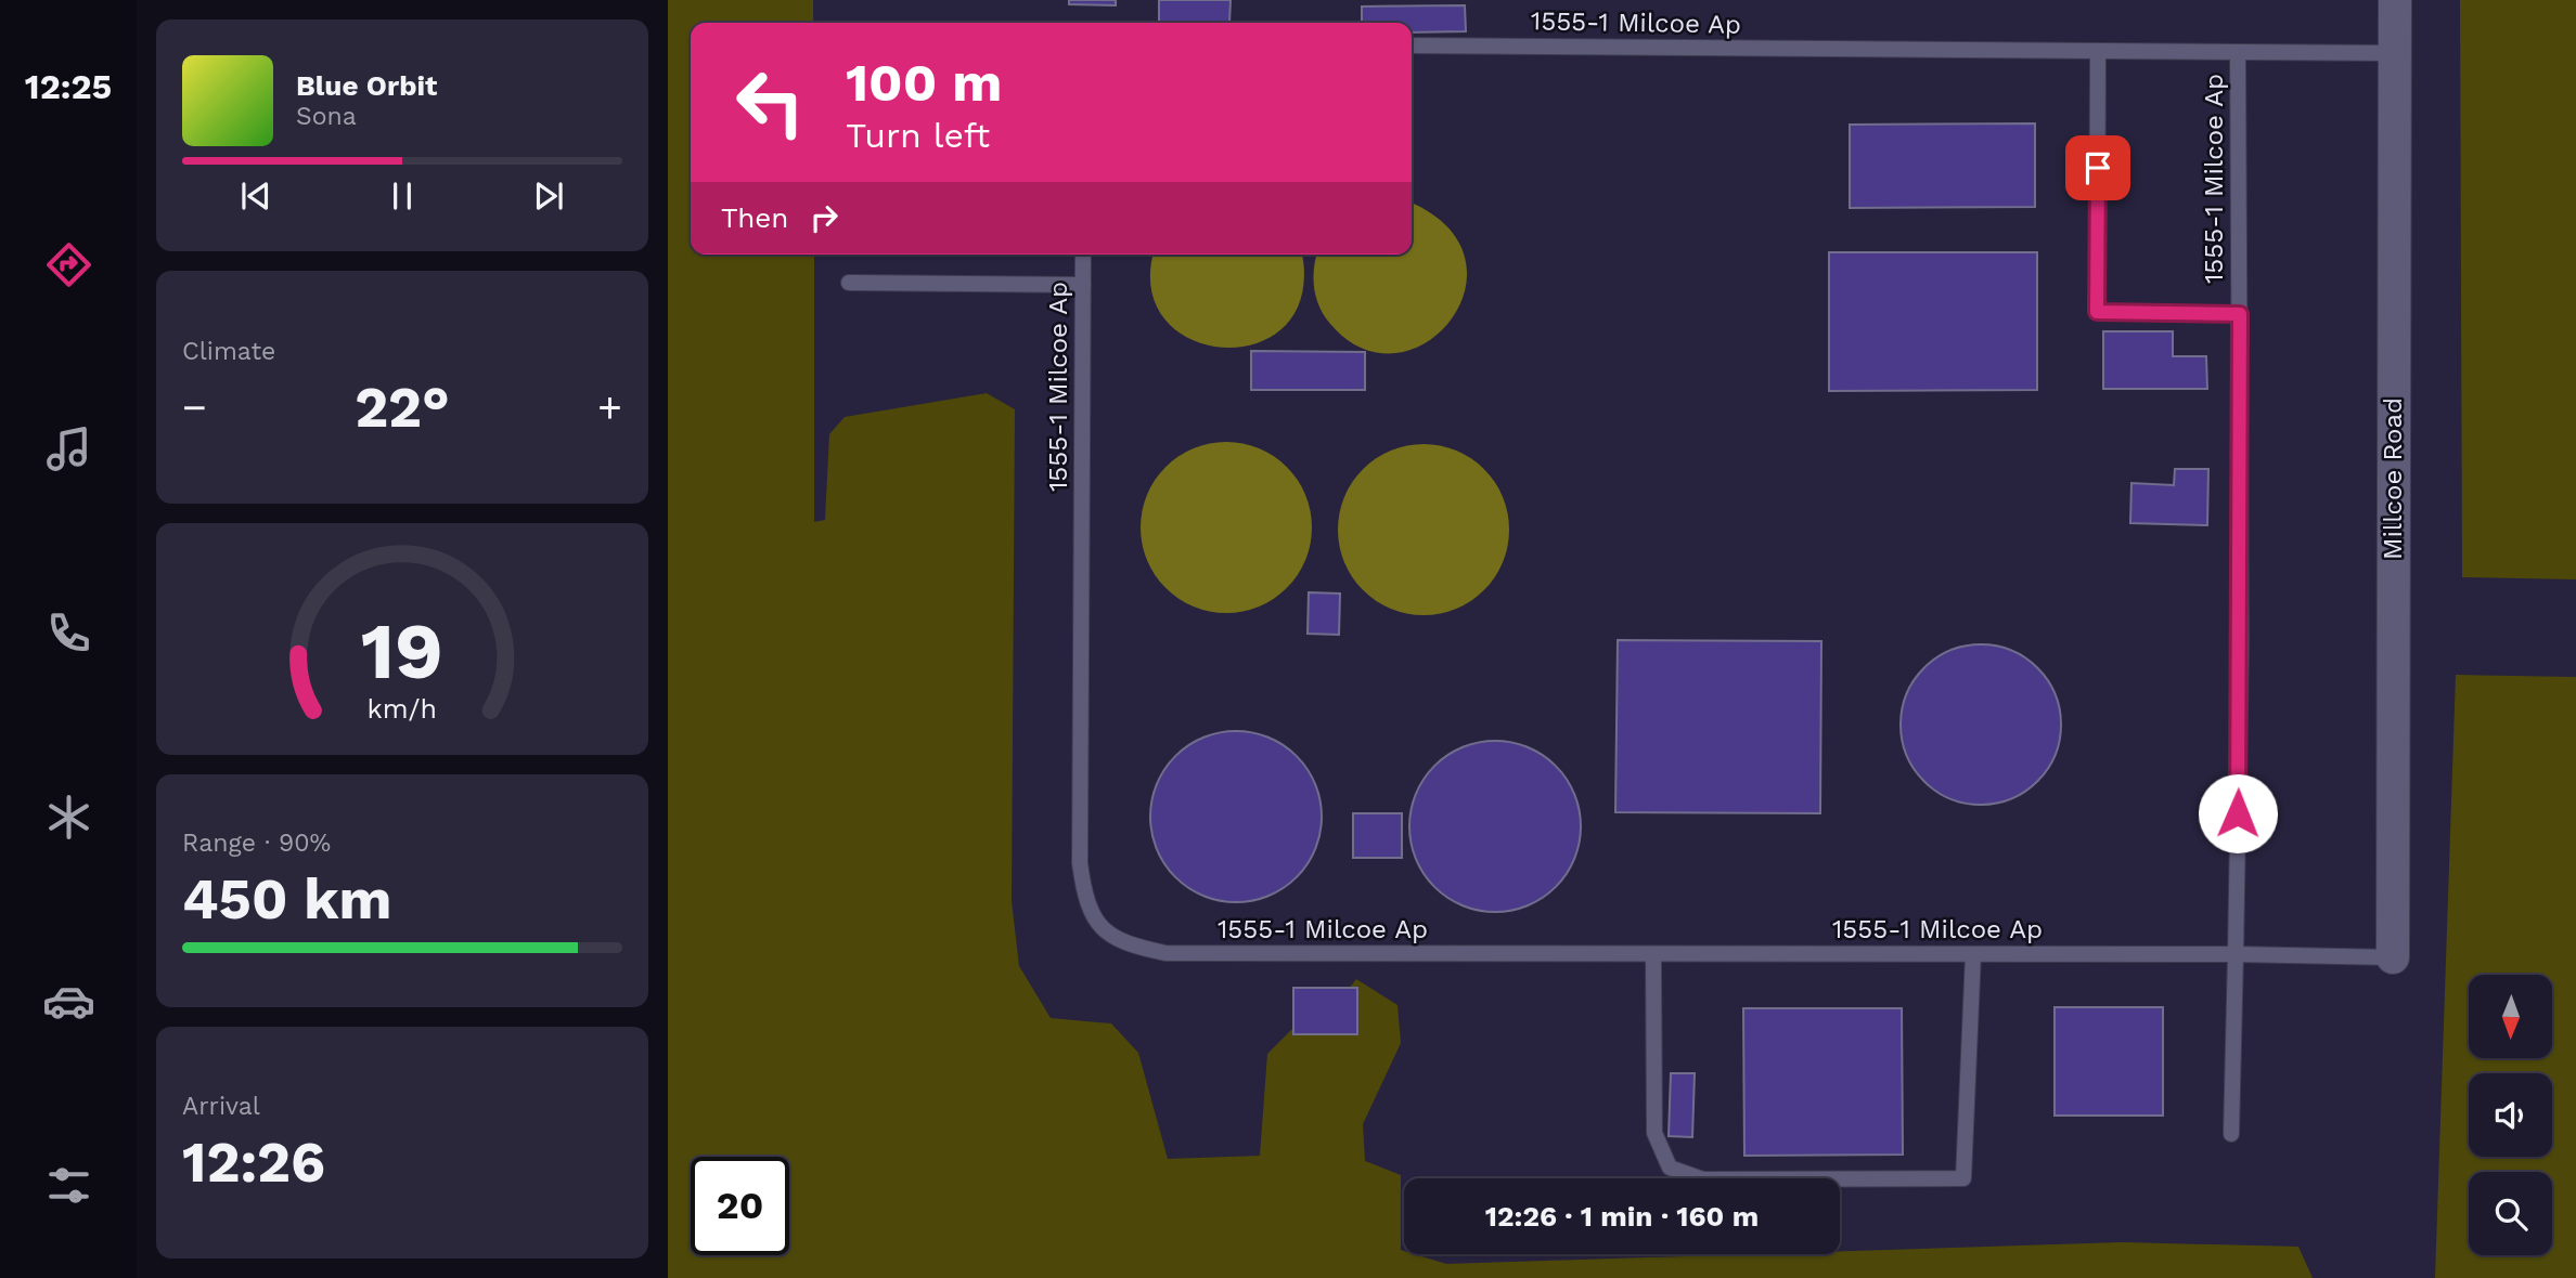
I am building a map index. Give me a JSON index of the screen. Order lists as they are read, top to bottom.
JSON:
{
  "streets": {
    "street": ["Millcoe Road"],
    "lane": ["1555-1 Milcoe Ap"]
  },
  "crossings": [
    ["1555-1 Milcoe Ap", "Millcoe Road"]
  ],
  "north": "bottom",
  "page": {
    "tabs": "12:25",
    "turn": ["100 m", "Turn left"],
    "song": ["Blue Orbit", "Sona"],
    "then": "Then",
    "tile": [
      "Climate",
      ["Range · 90%", "450 km"],
      ["Arrival", "12:26"]
    ],
    "heat": ["−", "22°", "+"],
    "limit": "20",
    "trip": "12:26 · 1 min · 160 m",
    "gauge": ["19", "km/h"]
  }
}
